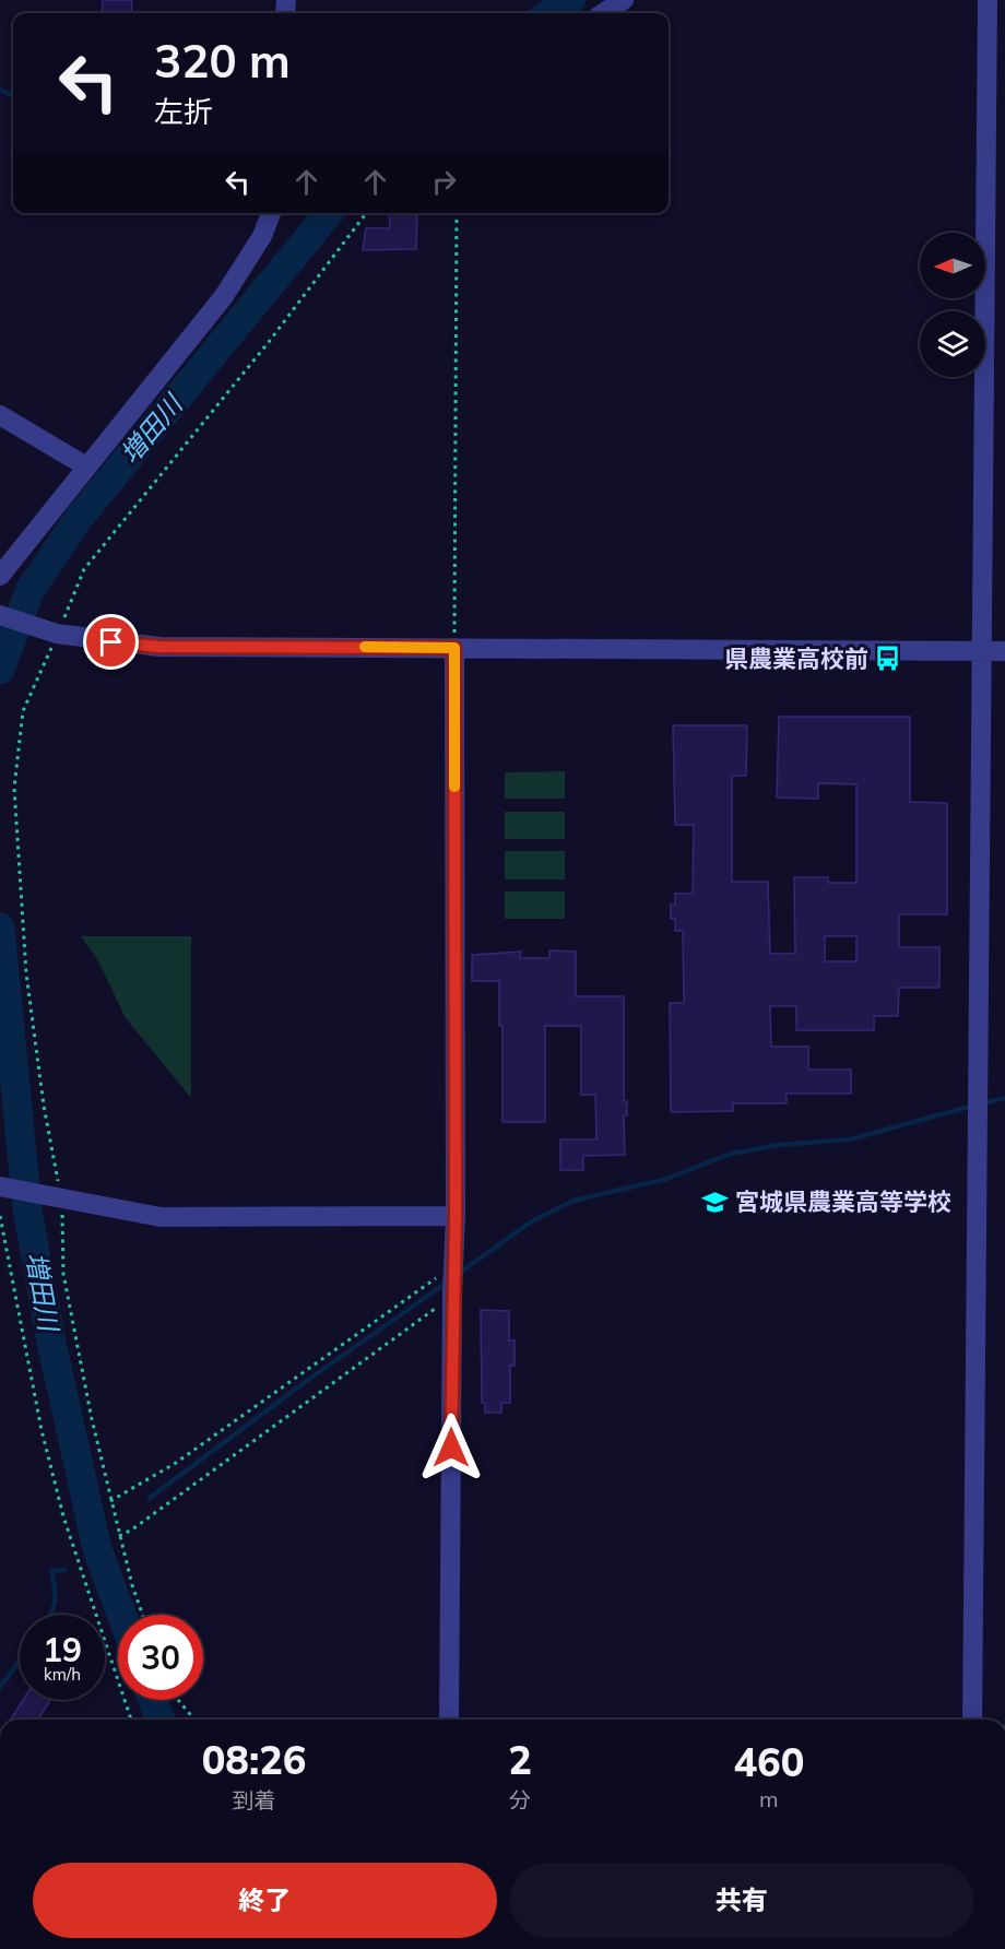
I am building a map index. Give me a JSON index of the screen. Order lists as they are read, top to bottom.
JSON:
{
  "water": ["増田川"],
  "places": {
    "bus stop": ["県農業高校前"],
    "school or university": ["宮城県農業高等学校"]
  },
  "north": "left",
  "page": {
    "turn": ["320 m", "左折"],
    "speed": "19 km/h",
    "limit": "30",
    "eta": [
      "08:26",
      "到着",
      "2",
      "分",
      "460",
      "m"
    ],
    "buttons": ["終了", "共有"]
  }
}
